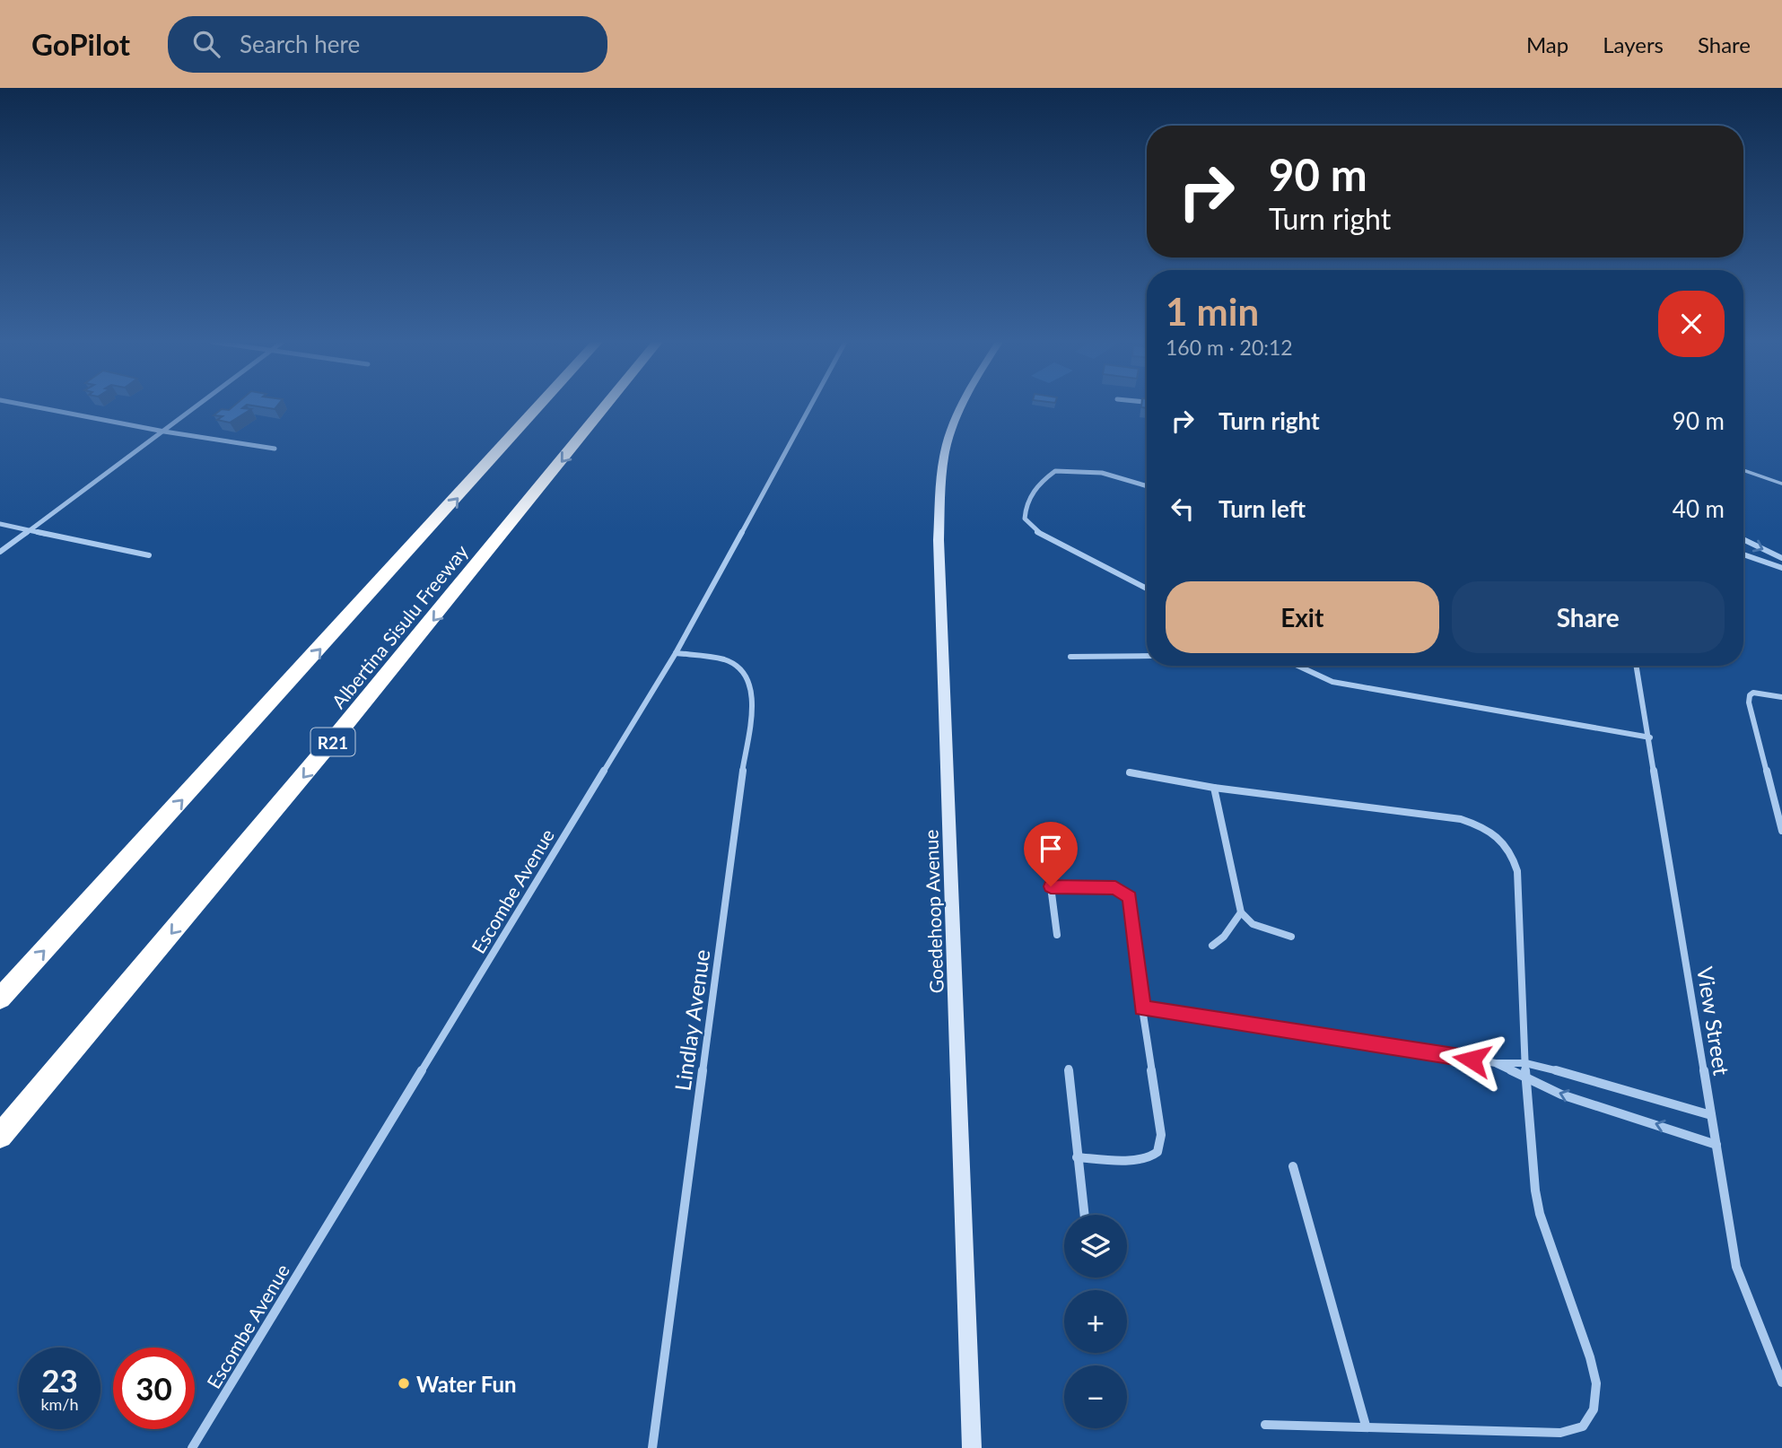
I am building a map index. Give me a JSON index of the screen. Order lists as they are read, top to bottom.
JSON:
{
  "streets": {
    "highway": ["Albertina Sisulu Freeway", "R21"],
    "main road": ["Goedehoop Avenue"],
    "street": ["Escombe Avenue", "Lindlay Avenue", "View Street"]
  },
  "crossings": [
    ["Escombe Avenue", "Lindlay Avenue"]
  ],
  "places": ["Water Fun"],
  "page": {
    "header": "GoPilot",
    "search": "Search here",
    "nav": ["Map", "Layers", "Share"],
    "turn": ["90 m", "Turn right"],
    "heading": ["1 min", "160 m · 20:12"],
    "list": [
      {
        "name": "Turn right",
        "value": "90 m"
      },
      {
        "name": "Turn left",
        "value": "40 m"
      }
    ],
    "buttons": ["Exit", "Share"],
    "map_buttons": ["+", "−"],
    "speed": "23 km/h",
    "limit": "30"
  }
}
